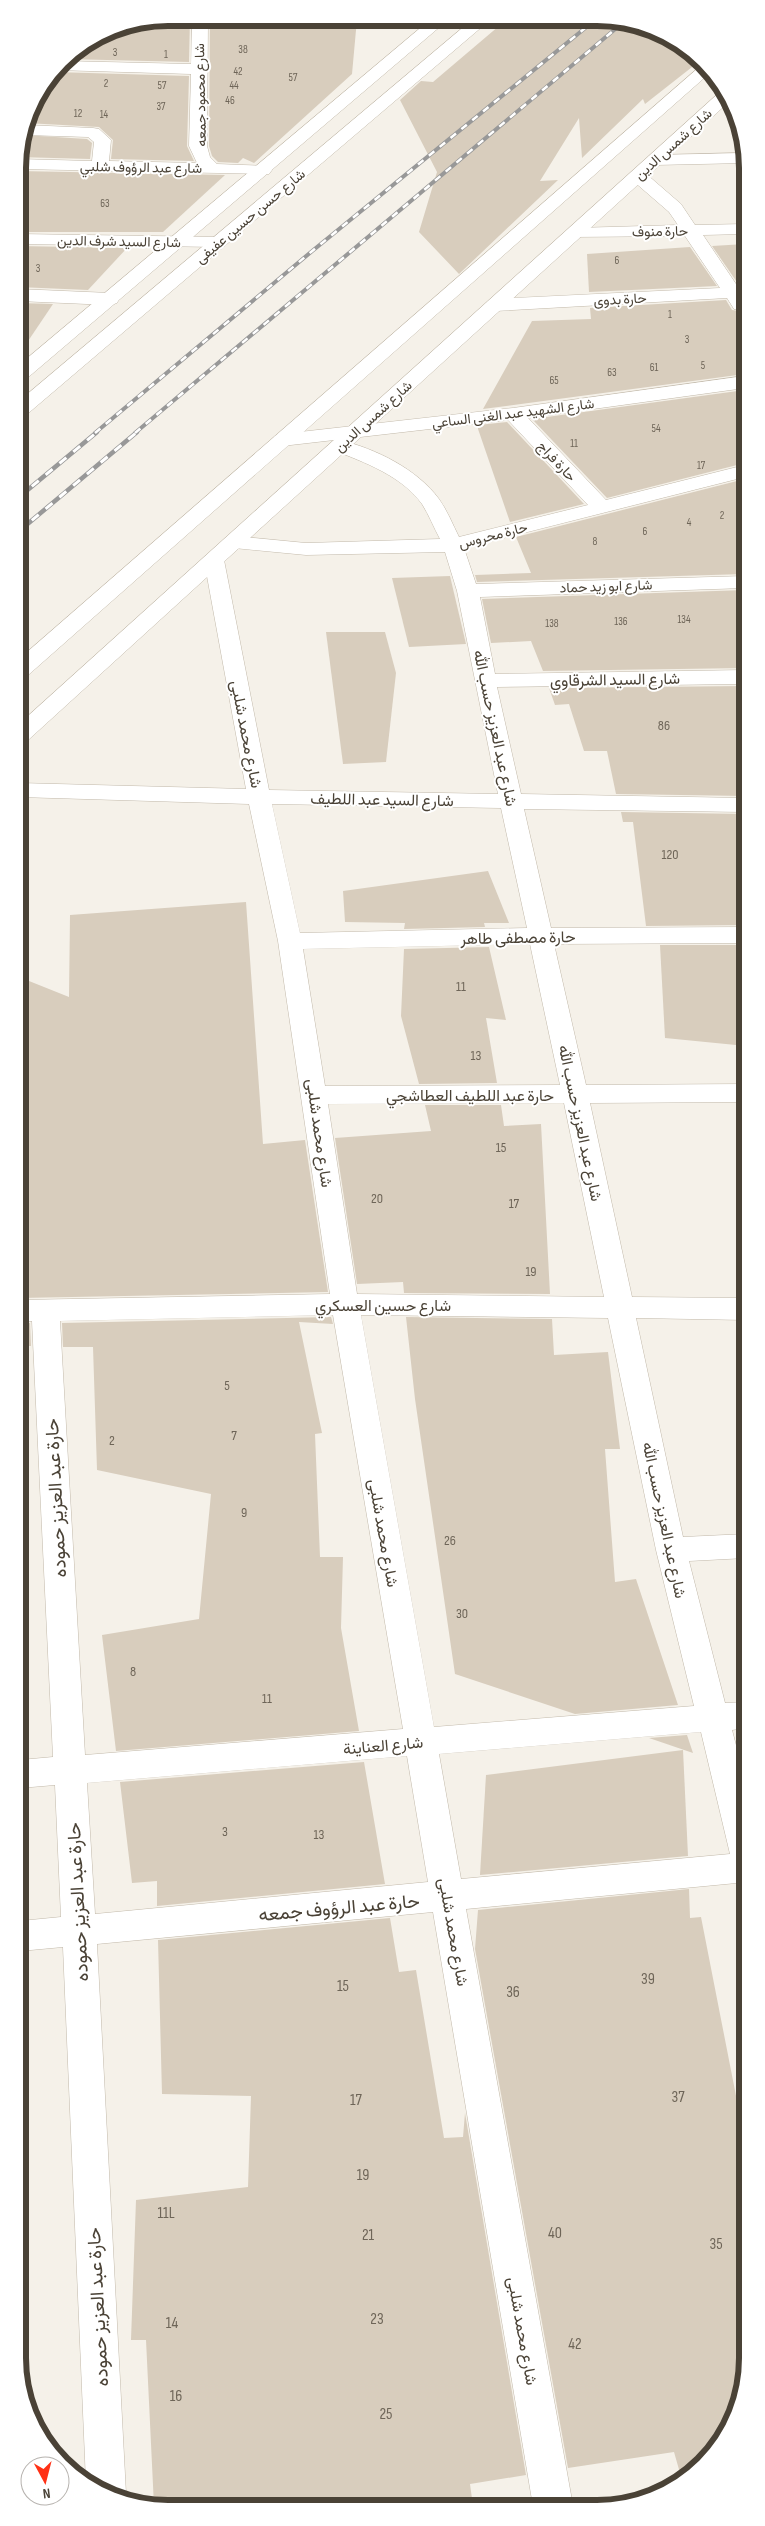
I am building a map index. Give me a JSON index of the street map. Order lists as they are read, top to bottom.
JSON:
{
  "streets": {
    "street": [
      "شارع محمود جمعه",
      "شارع شمس الدين",
      "شارع عبد الرؤوف شلبي",
      "شارع حسن حسين عفيفى",
      "حارة منوف",
      "شارع السيد شرف الدين",
      "حارة بدوى",
      "شارع الشهيد عبد الغنى الساعي",
      "حارة فراج",
      "حارة محروس",
      "شارع ابو زيد حماد",
      "شارع السيد الشرقاوي",
      "شارع عبد العزيز حسب الله",
      "شارع محمد شلبى",
      "شارع السيد عبد اللطيف",
      "حارة مصطفى طاهر",
      "حارة عبد اللطيف العطاشجي",
      "شارع حسين العسكري",
      "حارة عبد العزيز حموده",
      "شارع العناينة",
      "حارة عبد الرؤوف جمعه"
    ]
  },
  "crossings": [
    ["شارع محمود جمعه", "شارع عبد الرؤوف شلبي"],
    ["شارع شمس الدين", "حارة منوف"],
    ["شارع شمس الدين", "حارة بدوى"],
    ["شارع شمس الدين", "شارع الشهيد عبد الغنى الساعي"],
    ["شارع شمس الدين", "حارة محروس"],
    ["شارع شمس الدين", "شارع عبد العزيز حسب الله"],
    ["شارع شمس الدين", "شارع محمد شلبى"],
    ["شارع عبد الرؤوف شلبي", "شارع حسن حسين عفيفى"],
    ["شارع حسن حسين عفيفى", "شارع السيد شرف الدين"],
    ["شارع الشهيد عبد الغنى الساعي", "حارة فراج"],
    ["شارع الشهيد عبد الغنى الساعي", "شارع عبد العزيز حسب الله"],
    ["حارة فراج", "حارة محروس"],
    ["حارة محروس", "شارع عبد العزيز حسب الله"],
    ["حارة محروس", "شارع محمد شلبى"],
    ["شارع ابو زيد حماد", "شارع عبد العزيز حسب الله"],
    ["شارع السيد الشرقاوي", "شارع عبد العزيز حسب الله"],
    ["شارع عبد العزيز حسب الله", "شارع السيد عبد اللطيف"],
    ["شارع عبد العزيز حسب الله", "حارة مصطفى طاهر"],
    ["شارع عبد العزيز حسب الله", "حارة عبد اللطيف العطاشجي"],
    ["شارع عبد العزيز حسب الله", "شارع حسين العسكري"],
    ["شارع عبد العزيز حسب الله", "شارع العناينة"],
    ["شارع محمد شلبى", "شارع السيد عبد اللطيف"],
    ["شارع محمد شلبى", "حارة مصطفى طاهر"],
    ["شارع محمد شلبى", "حارة عبد اللطيف العطاشجي"],
    ["شارع محمد شلبى", "شارع حسين العسكري"],
    ["شارع محمد شلبى", "شارع العناينة"],
    ["شارع محمد شلبى", "حارة عبد الرؤوف جمعه"],
    ["شارع حسين العسكري", "حارة عبد العزيز حموده"],
    ["حارة عبد العزيز حموده", "شارع العناينة"],
    ["حارة عبد العزيز حموده", "حارة عبد الرؤوف جمعه"]
  ],
  "house_numbers": [
    "38",
    "3",
    "1",
    "42",
    "57",
    "2",
    "57",
    "44",
    "46",
    "37",
    "12",
    "14",
    "63",
    "6",
    "3",
    "1",
    "3",
    "5",
    "61",
    "63",
    "65",
    "54",
    "11",
    "17",
    "2",
    "4",
    "6",
    "8",
    "134",
    "136",
    "138",
    "86",
    "120",
    "11",
    "13",
    "15",
    "20",
    "17",
    "19",
    "5",
    "7",
    "2",
    "9",
    "26",
    "30",
    "8",
    "11",
    "3",
    "13",
    "39",
    "15",
    "36",
    "37",
    "17",
    "19",
    "11L",
    "40",
    "21",
    "35",
    "23",
    "14",
    "42",
    "16",
    "25"
  ],
  "north": "bottom"
}
